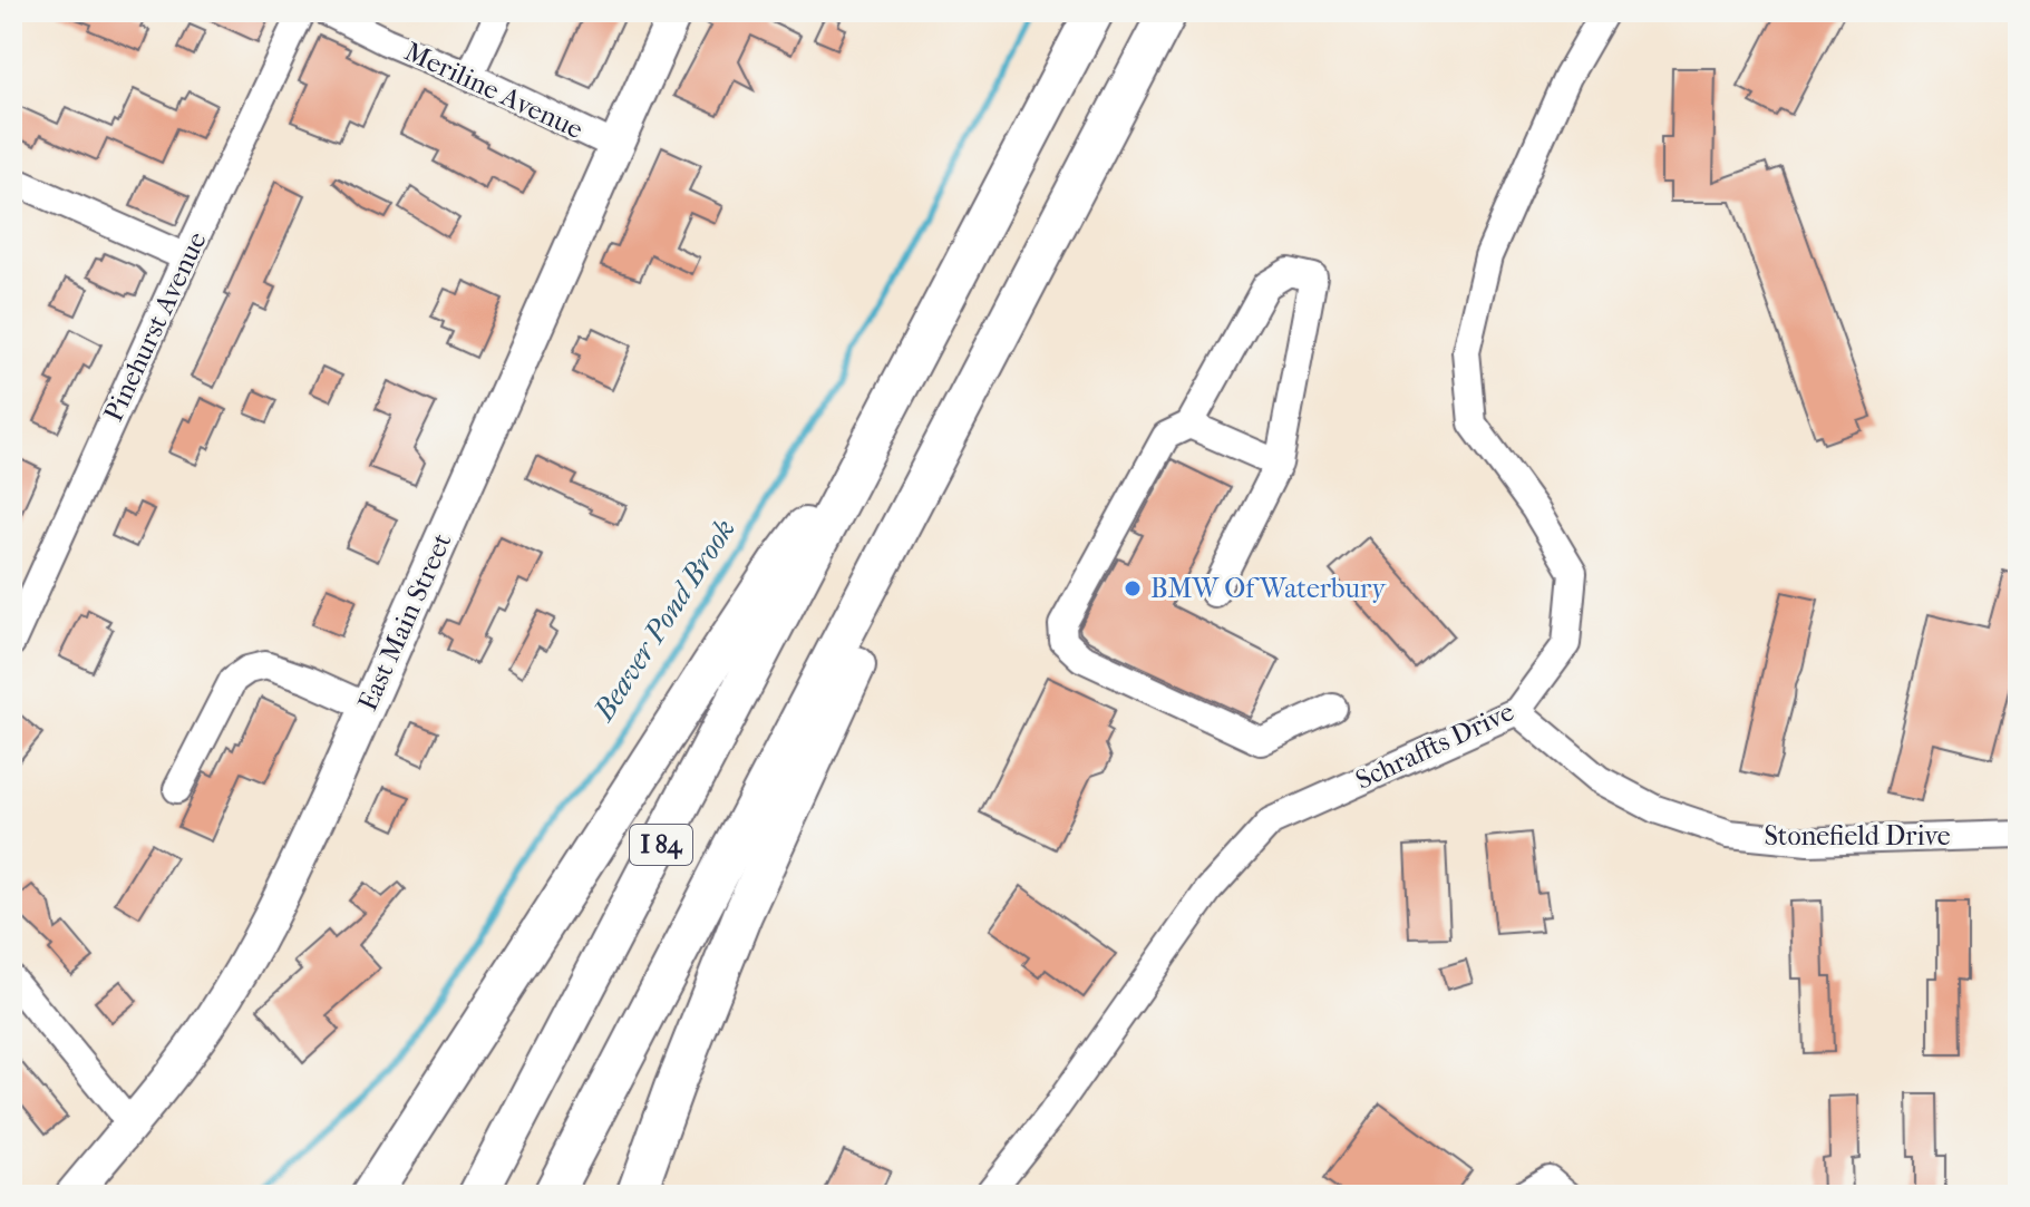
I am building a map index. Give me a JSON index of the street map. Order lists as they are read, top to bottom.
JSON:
{
  "streets": {
    "highway": ["I 84"],
    "main road": ["East Main Street"],
    "street": [
      "Meriline Avenue",
      "Pinehurst Avenue",
      "Schraffts Drive",
      "Stonefield Drive"
    ]
  },
  "crossings": [
    ["Meriline Avenue", "East Main Street"],
    ["Schraffts Drive", "Stonefield Drive"]
  ],
  "water": ["Beaver Pond Brook"],
  "places": ["BMW Of Waterbury"]
}
